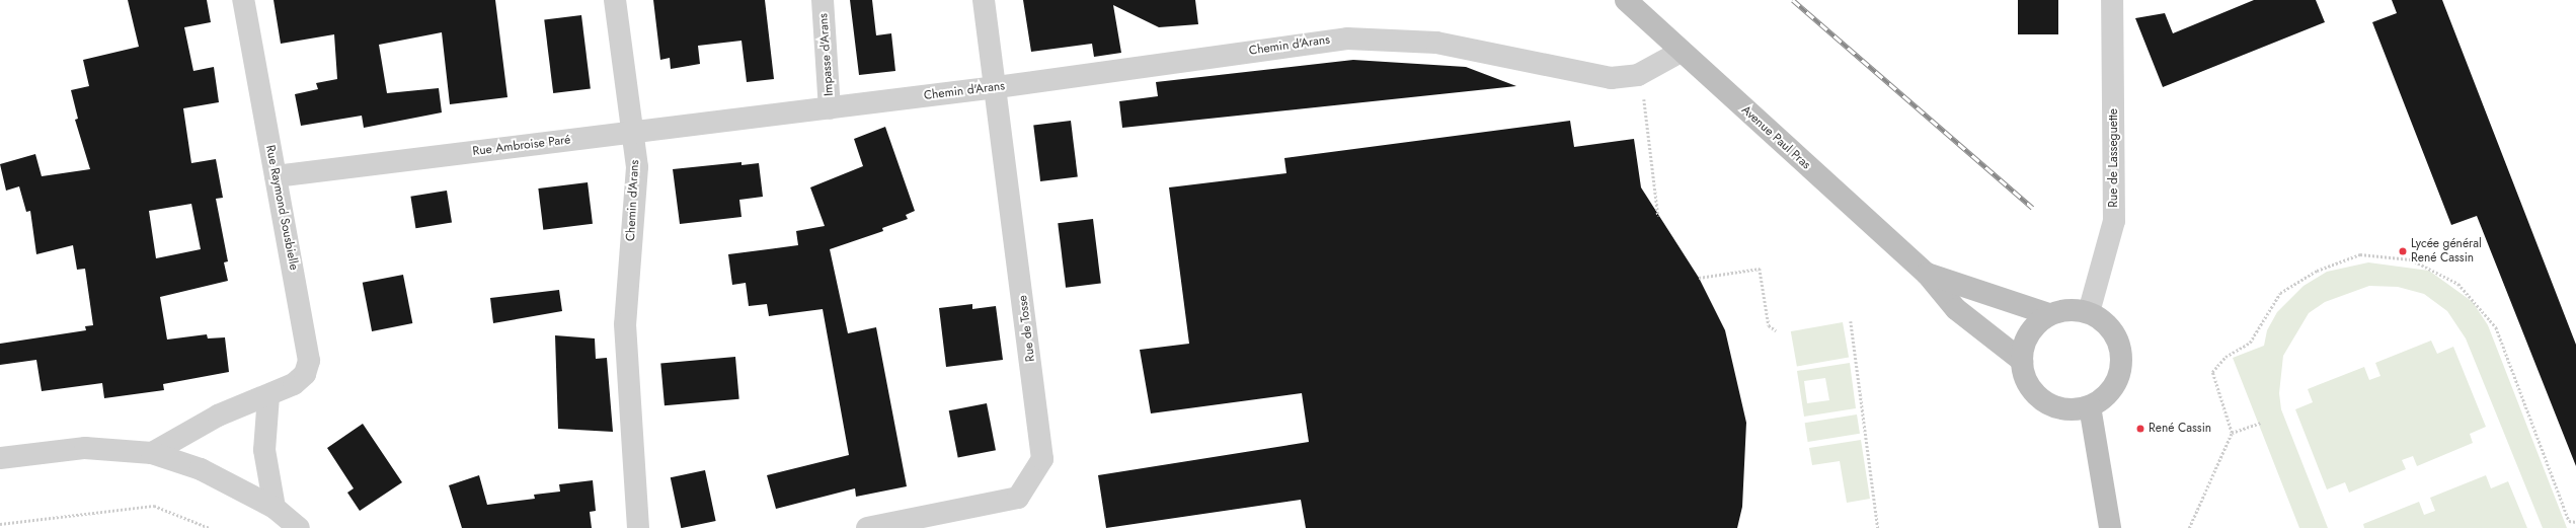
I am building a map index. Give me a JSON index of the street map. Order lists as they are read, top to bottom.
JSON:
{
  "streets": {
    "street": [
      "Chemin d'Arans",
      "Impasse d'Arans",
      "Avenue Paul Pras",
      "Rue Ambroise Paré",
      "Rue de Lasseguette",
      "Rue Raymond Sousbielle",
      "Rue de Tosse"
    ]
  },
  "crossings": [
    ["Chemin d'Arans", "Impasse d'Arans"],
    ["Chemin d'Arans", "Avenue Paul Pras"],
    ["Chemin d'Arans", "Rue Ambroise Paré"],
    ["Chemin d'Arans", "Rue de Tosse"],
    ["Avenue Paul Pras", "Rue de Lasseguette"],
    ["Rue Ambroise Paré", "Rue Raymond Sousbielle"]
  ],
  "places": ["Lycée général René Cassin", "René Cassin"]
}
